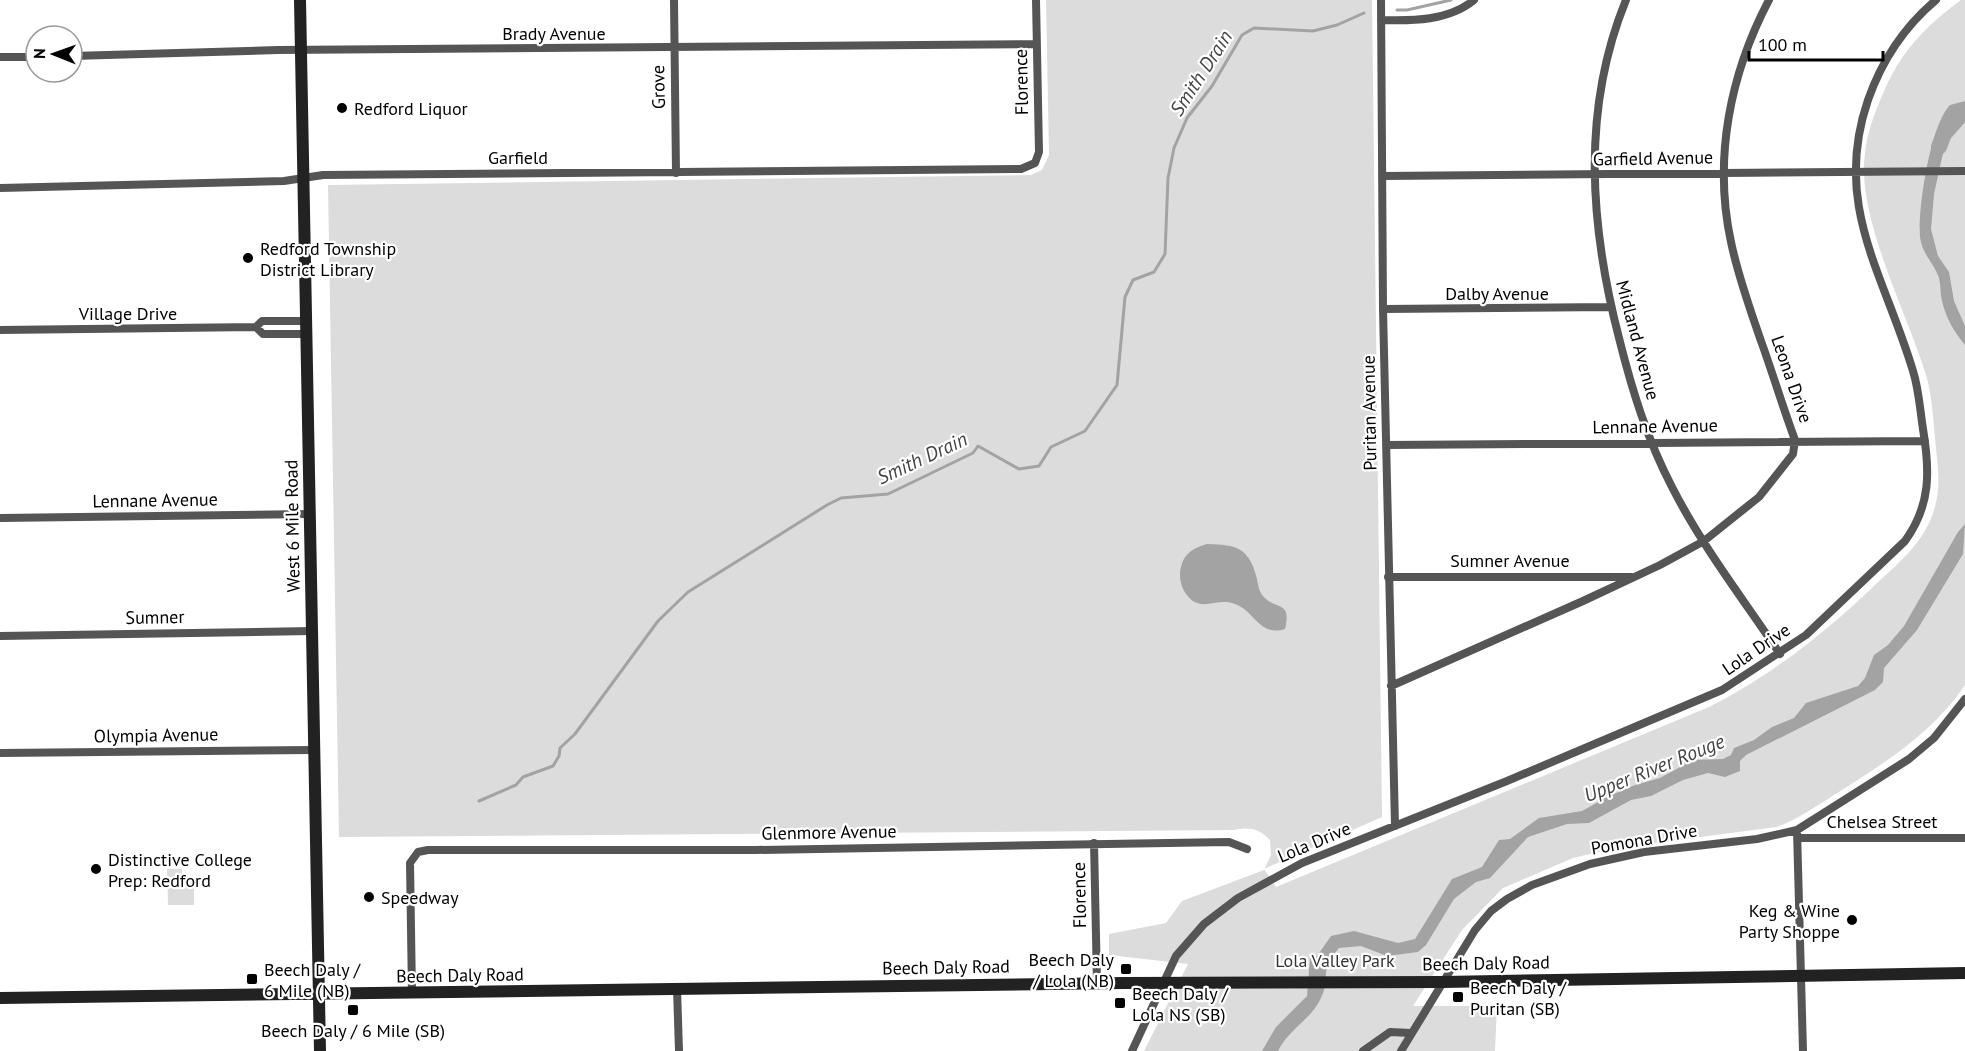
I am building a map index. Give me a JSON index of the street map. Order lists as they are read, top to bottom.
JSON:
{
  "streets": {
    "main road": ["West 6 Mile Road", "Beech Daly Road"],
    "street": [
      "Brady Avenue",
      "Florence",
      "Grove",
      "Garfield",
      "Garfield Avenue",
      "Dalby Avenue",
      "Village Drive",
      "Midland Avenue",
      "Leona Drive",
      "Puritan Avenue",
      "Lennane Avenue",
      "Sumner Avenue",
      "Sumner",
      "Lola Drive",
      "Olympia Avenue",
      "Chelsea Street",
      "Glenmore Avenue",
      "Pomona Drive"
    ]
  },
  "crossings": [
    ["Brady Avenue", "Florence"],
    ["Brady Avenue", "Grove"],
    ["Brady Avenue", "West 6 Mile Road"],
    ["Florence", "Garfield"],
    ["Florence", "Glenmore Avenue"],
    ["Florence", "Beech Daly Road"],
    ["Grove", "Garfield"],
    ["Garfield", "West 6 Mile Road"],
    ["Garfield Avenue", "Midland Avenue"],
    ["Garfield Avenue", "Leona Drive"],
    ["Garfield Avenue", "Puritan Avenue"],
    ["Garfield Avenue", "Lola Drive"],
    ["Dalby Avenue", "Midland Avenue"],
    ["Dalby Avenue", "Puritan Avenue"],
    ["Village Drive", "West 6 Mile Road"],
    ["Midland Avenue", "Leona Drive"],
    ["Midland Avenue", "Lennane Avenue"],
    ["Midland Avenue", "Lola Drive"],
    ["Leona Drive", "Puritan Avenue"],
    ["Leona Drive", "Lennane Avenue"],
    ["Leona Drive", "Sumner Avenue"],
    ["Puritan Avenue", "Lennane Avenue"],
    ["Puritan Avenue", "Sumner Avenue"],
    ["Puritan Avenue", "Lola Drive"],
    ["Lennane Avenue", "West 6 Mile Road"],
    ["Lennane Avenue", "Lola Drive"],
    ["West 6 Mile Road", "Sumner"],
    ["West 6 Mile Road", "Olympia Avenue"],
    ["West 6 Mile Road", "Beech Daly Road"],
    ["Lola Drive", "Beech Daly Road"],
    ["Chelsea Street", "Pomona Drive"],
    ["Glenmore Avenue", "Beech Daly Road"],
    ["Pomona Drive", "Beech Daly Road"]
  ],
  "water": ["Smith Drain", "Upper River Rouge"],
  "parks": ["Lola Valley Park"],
  "places": {
    "other": [
      "Redford Liquor",
      "Redford Township District Library",
      "Distinctive College Prep: Redford",
      "Speedway",
      "Keg & Wine Party Shoppe"
    ],
    "transit": [
      "Beech Daly / Lola (NB)",
      "Beech Daly / 6 Mile (NB)",
      "Beech Daly / Puritan (SB)",
      "Beech Daly / Lola NS (SB)",
      "Beech Daly / 6 Mile (SB)"
    ]
  },
  "scale_bar": "100 m",
  "north": "left"
}
